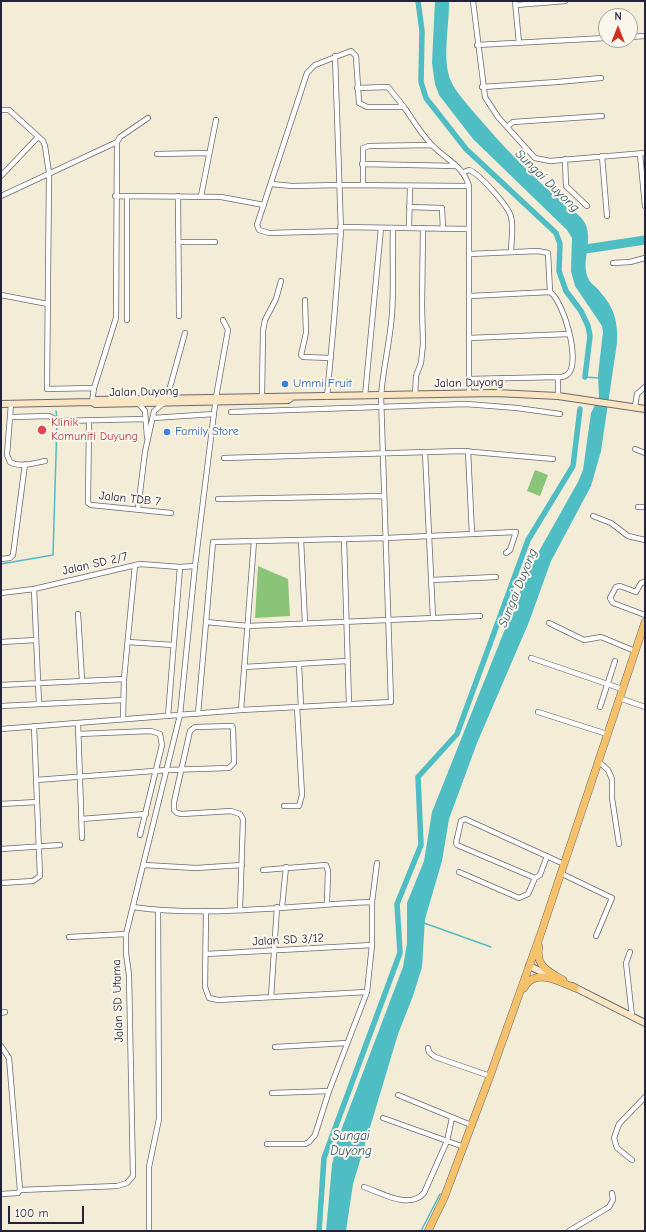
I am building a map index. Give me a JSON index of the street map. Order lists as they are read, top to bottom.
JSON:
{
  "streets": {
    "main road": ["Jalan Duyong"],
    "street": [
      "Jalan TDB 7",
      "Jalan SD 2/7",
      "Jalan SD 3/12",
      "Jalan SD Utama"
    ]
  },
  "crossings": [
    ["Jalan Duyong", "Jalan SD Utama"],
    ["Jalan SD 2/7", "Jalan SD Utama"]
  ],
  "water": ["Sungai Duyong"],
  "places": ["Ummi Fruit", "Klinik Komuniti Duyung", "Family Store"],
  "scale_bar": "100 m",
  "north": "top"
}
